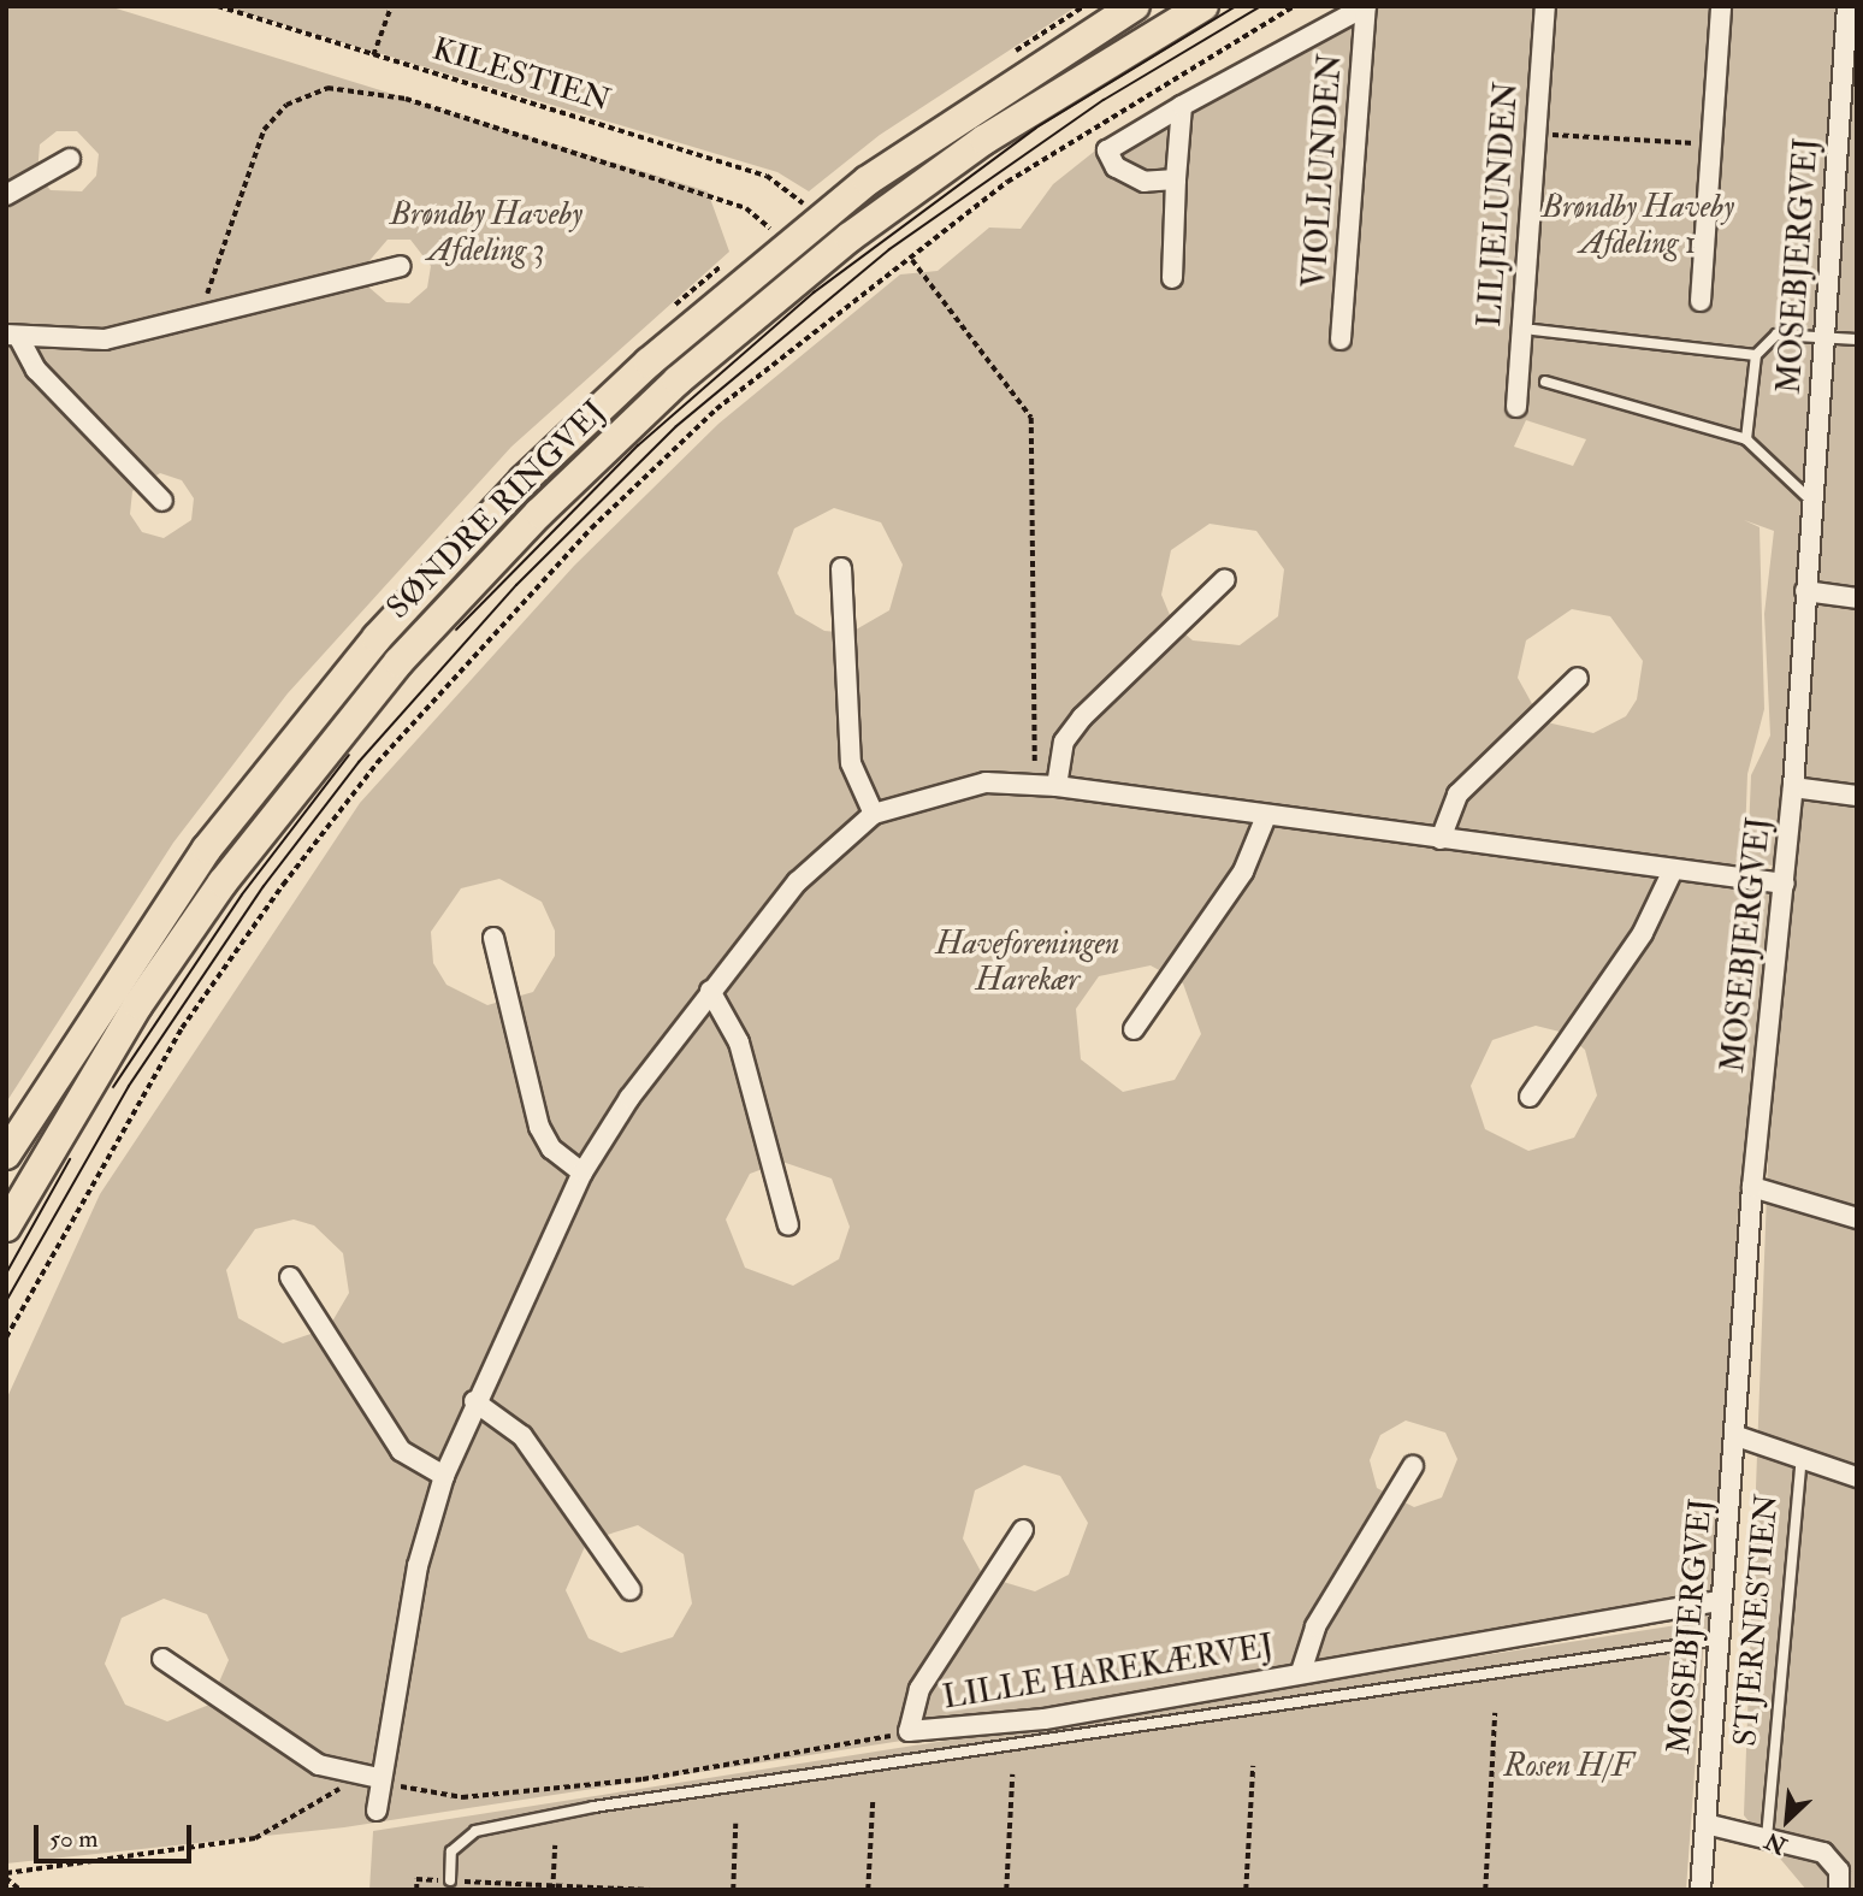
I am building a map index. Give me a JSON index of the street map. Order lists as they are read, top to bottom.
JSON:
{
  "streets": {
    "main road": ["SØNDRE RINGVEJ"],
    "street": [
      "VIOLLUNDEN",
      "LILJELUNDEN",
      "MOSEBJERGVEJ",
      "STJERNESTIEN",
      "LILLE HAREKÆRVEJ"
    ],
    "path": ["KILESTIEN"]
  },
  "crossings": [
    ["MOSEBJERGVEJ", "STJERNESTIEN"],
    ["MOSEBJERGVEJ", "LILLE HAREKÆRVEJ"]
  ],
  "parks": [
    "Brøndby Haveby Afdeling 1",
    "Brøndby Haveby Afdeling 3",
    "Haveforeningen Harekær",
    "Rosen H/F"
  ],
  "scale_bar": "50 m",
  "north": "bottom left"
}
